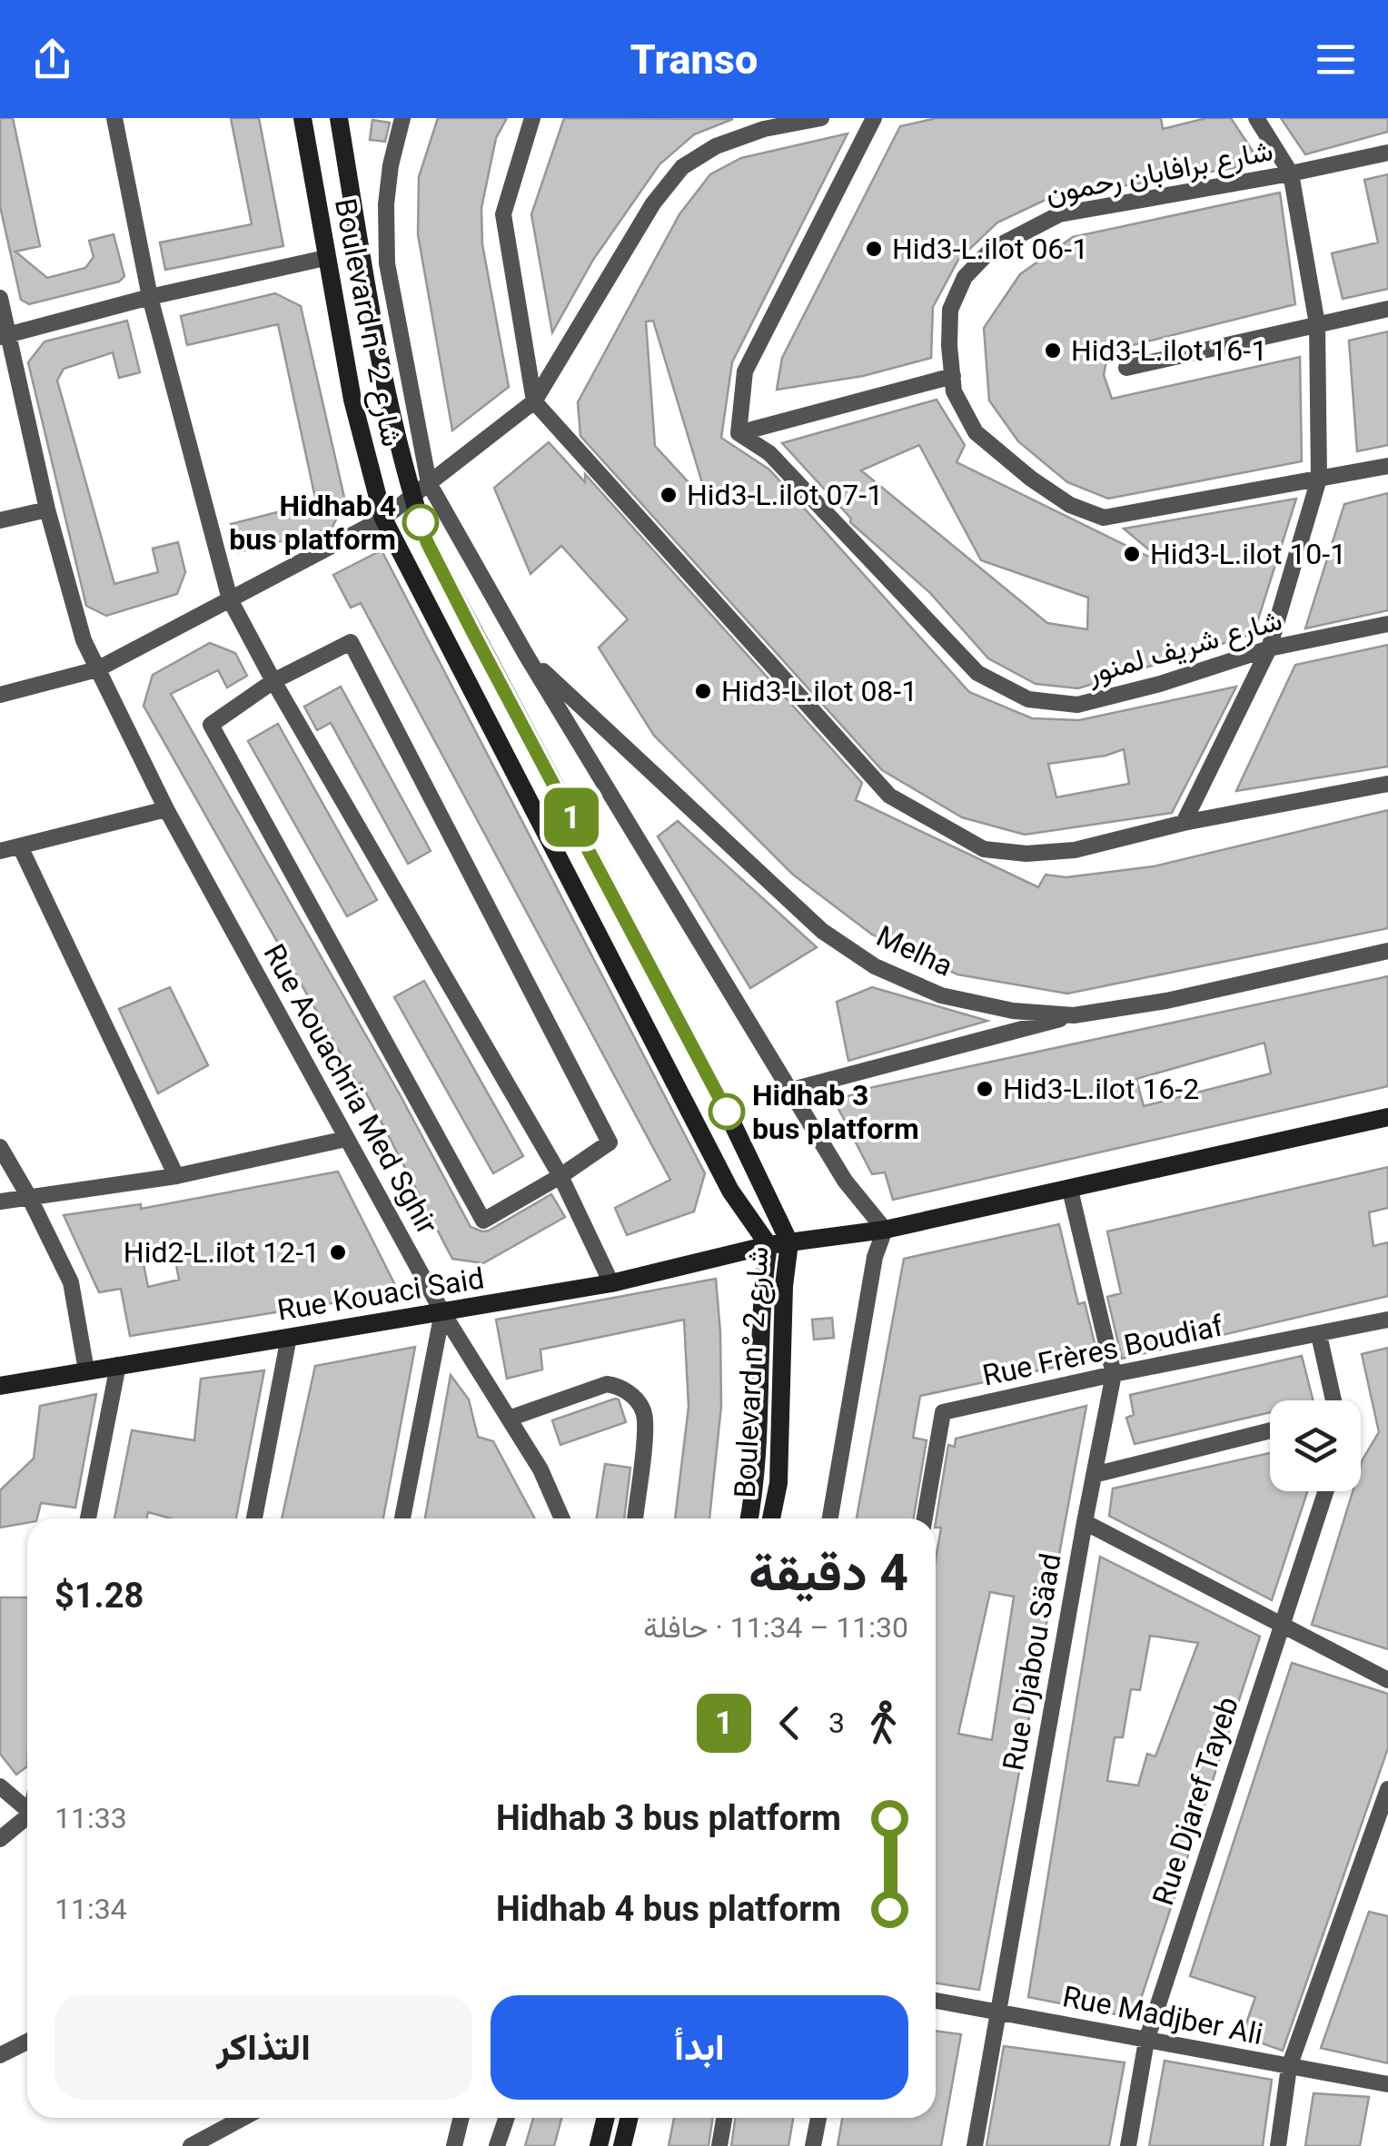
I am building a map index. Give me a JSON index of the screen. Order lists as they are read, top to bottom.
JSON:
{
  "streets": {
    "main road": ["Boulevard n° شارع 2", "Rue Kouaci Said"],
    "street": [
      "شارع برافابان رحمون",
      "شارع شريف لمنور",
      "Melha",
      "Rue Aouachria Med Sghir",
      "Rue Frères Boudiaf",
      "Rue Djabou Säad",
      "Rue Djaref Tayeb",
      "Rue Madjber Ali"
    ]
  },
  "crossings": [
    ["Boulevard n° شارع 2", "Rue Kouaci Said"],
    ["Rue Aouachria Med Sghir", "Rue Kouaci Said"],
    ["Rue Kouaci Said", "Rue Djabou Säad"],
    ["Rue Frères Boudiaf", "Rue Djabou Säad"],
    ["Rue Djabou Säad", "Rue Madjber Ali"],
    ["Rue Djaref Tayeb", "Rue Madjber Ali"]
  ],
  "places": [
    "Hid3-L.ilot 06-1",
    "Hid3-L.ilot 16-1",
    "Hid3-L.ilot 07-1",
    "Hidhab 4 bus platform",
    "Hid3-L.ilot 10-1",
    "Hid3-L.ilot 08-1",
    "Hid3-L.ilot 16-2",
    "Hidhab 3 bus platform",
    "Hid2-L.ilot 12-1"
  ],
  "lines": ["bus line 1"],
  "page": {
    "header": "Transo",
    "on_map": "1",
    "heading": ["4 دقيقة", "11:30 – 11:34 · حافلة", "$1.28"],
    "legs": ["3", "1"],
    "list": [
      {
        "name": "Hidhab 3 bus platform",
        "value": "11:33"
      },
      {
        "name": "Hidhab 4 bus platform",
        "value": "11:34"
      }
    ],
    "buttons": ["ابدأ", "التذاكر"]
  }
}
